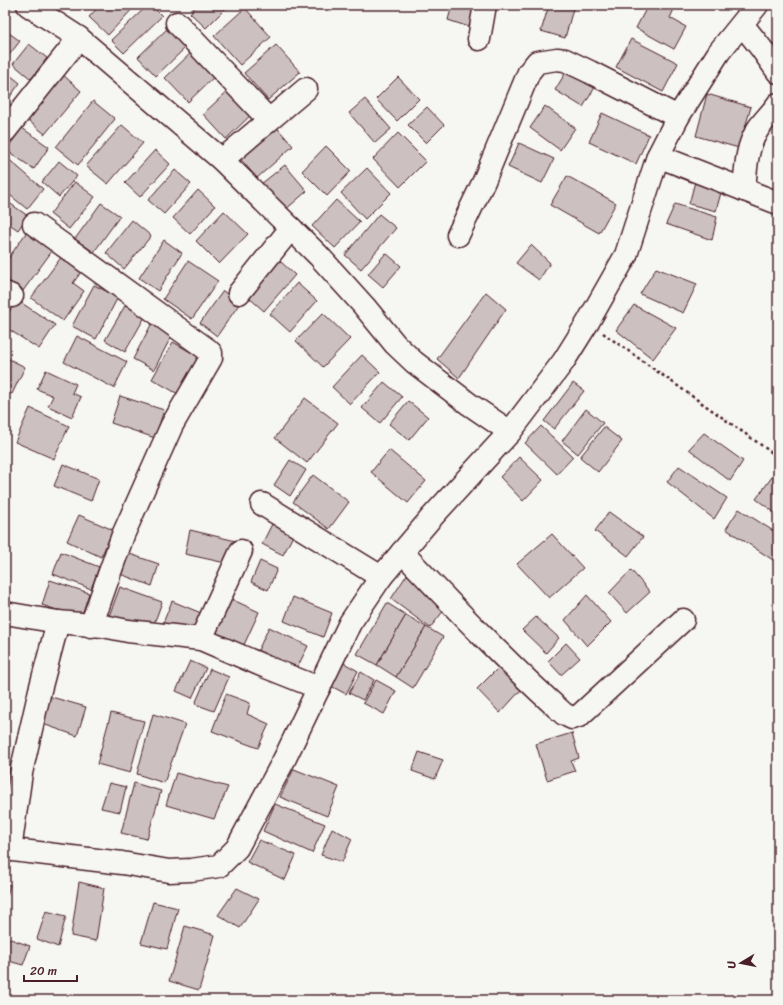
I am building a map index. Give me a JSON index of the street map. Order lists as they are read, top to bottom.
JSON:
{
  "scale_bar": "20 m",
  "north": "left"
}
